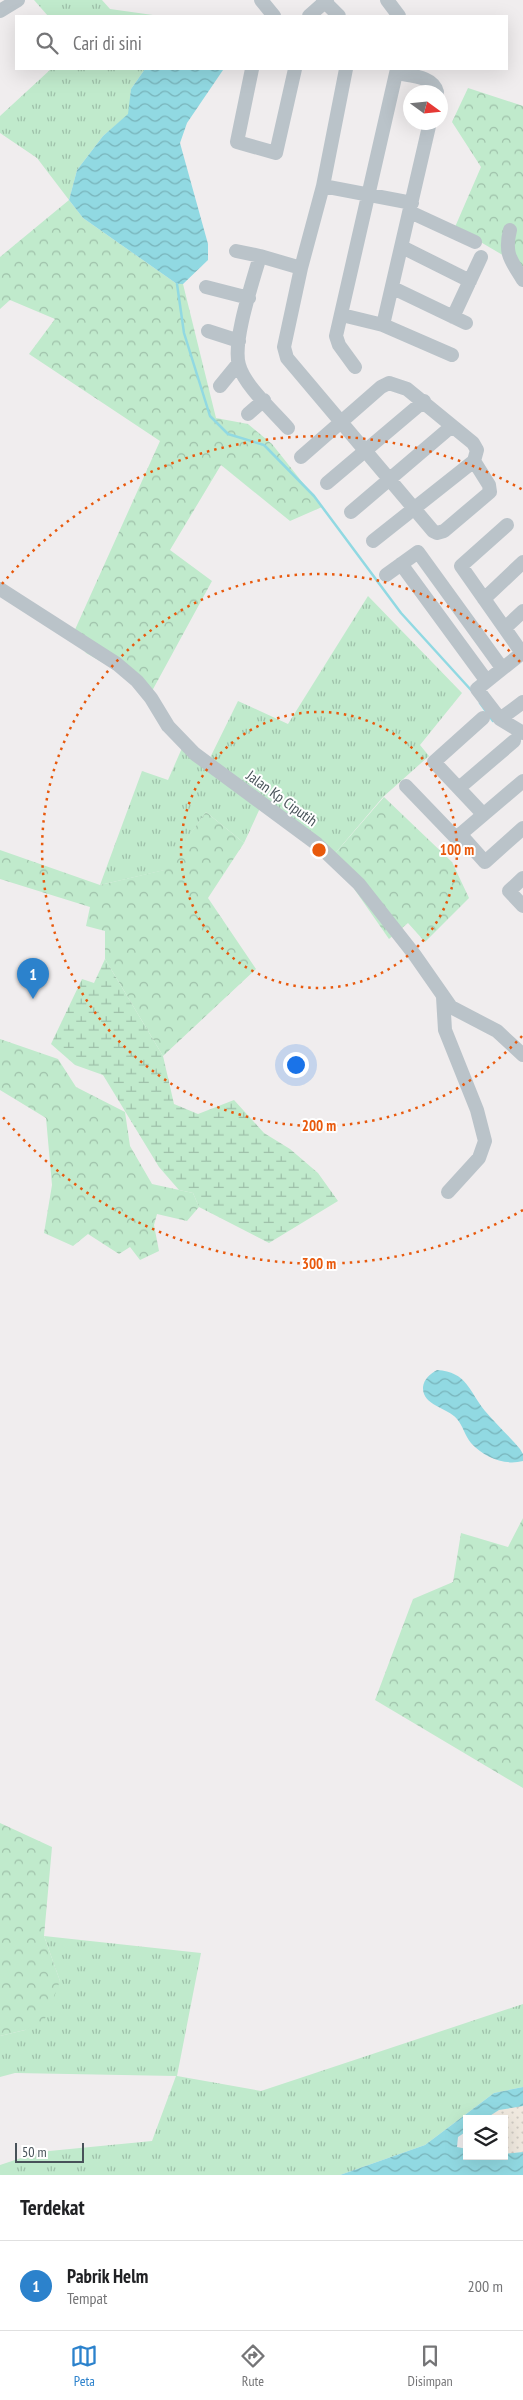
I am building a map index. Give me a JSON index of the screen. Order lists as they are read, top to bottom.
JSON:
{
  "streets": {
    "street": ["Jalan Kp Ciputih"]
  },
  "scale_bar": "50 m",
  "north": "right",
  "page": {
    "search": "Cari di sini",
    "pins": "1",
    "scale": "50 m",
    "heading": "Terdekat",
    "list": [
      {
        "mark": "1",
        "name": "Pabrik Helm",
        "note": "Tempat",
        "value": "200 m"
      }
    ],
    "nav": ["Peta", "Rute", "Disimpan"]
  },
  "rings": ["100 m", "200 m", "300 m"]
}
